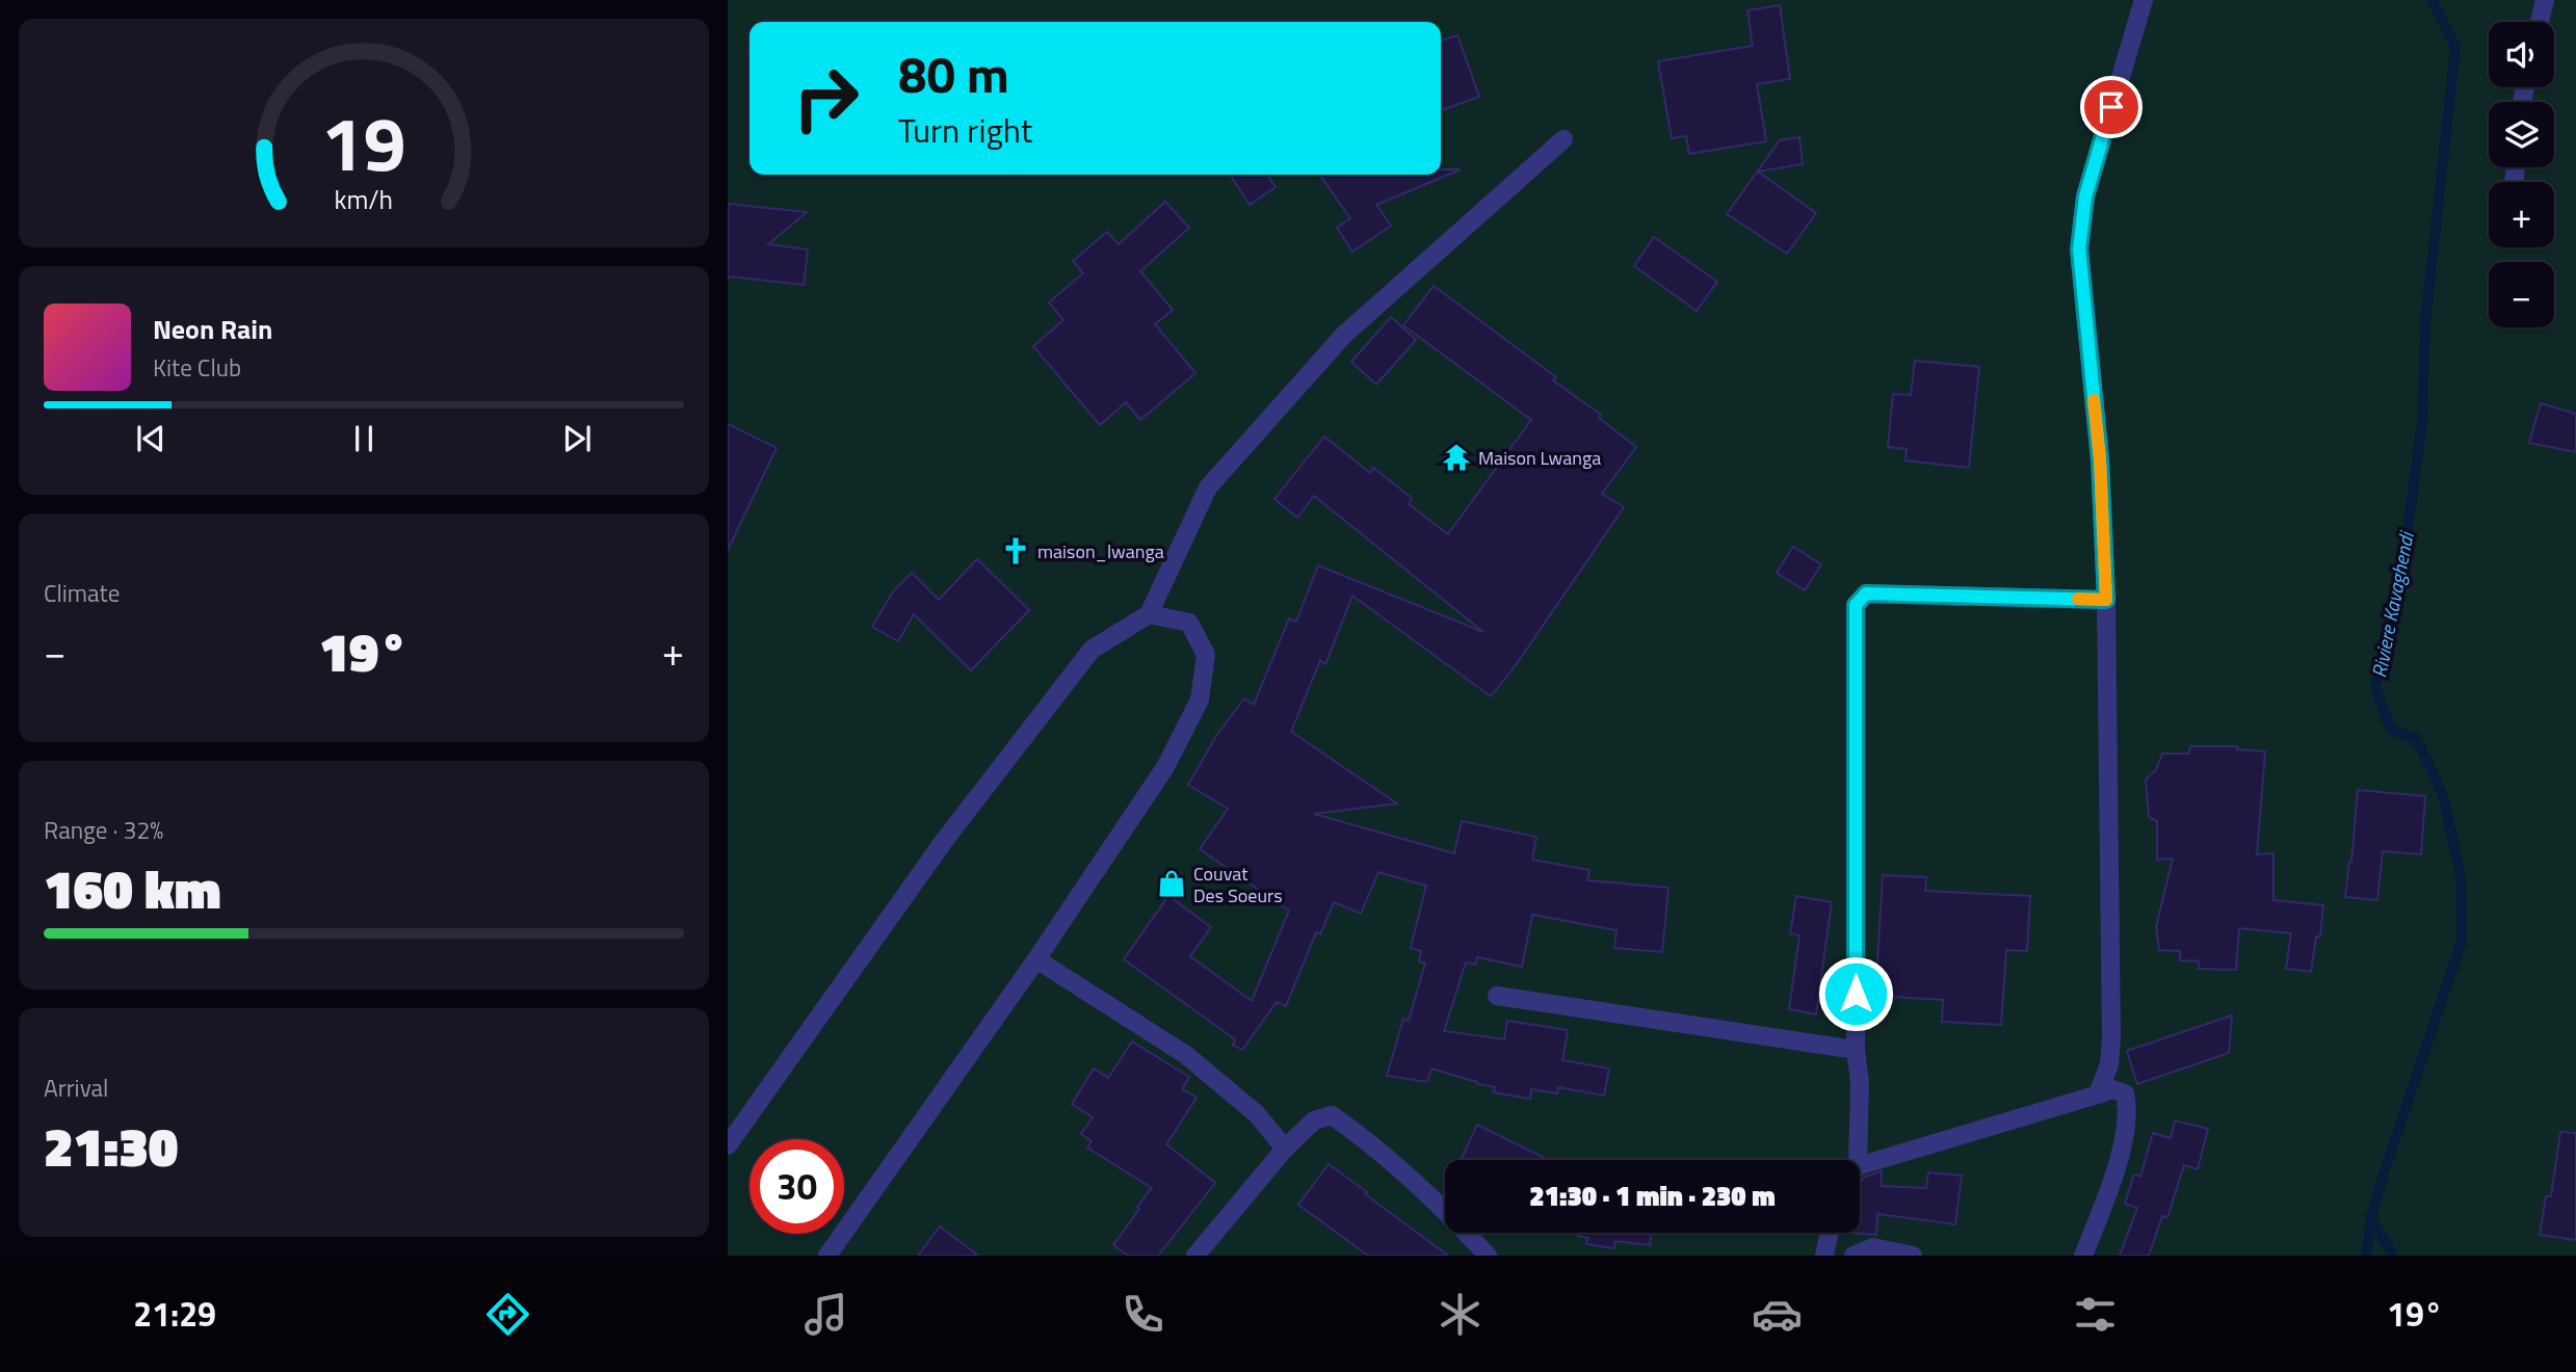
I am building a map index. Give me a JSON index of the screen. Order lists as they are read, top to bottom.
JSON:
{
  "water": ["Riviere Kavaghendi"],
  "places": {
    "temple": ["Maison Lwanga"],
    "church": ["maison_lwanga"],
    "shop": ["Couvat Des Soeurs"]
  },
  "page": {
    "map_buttons": ["+", "−"],
    "turn": ["80 m", "Turn right"],
    "song": ["Neon Rain", "Kite Club"],
    "tile": [
      "Climate",
      ["Range · 32%", "160 km"],
      ["Arrival", "21:30"]
    ],
    "heat": ["−", "19°", "+"],
    "limit": "30",
    "trip": "21:30 · 1 min · 230 m",
    "tabs": ["21:29", "19°"],
    "gauge": ["19", "km/h"]
  }
}
